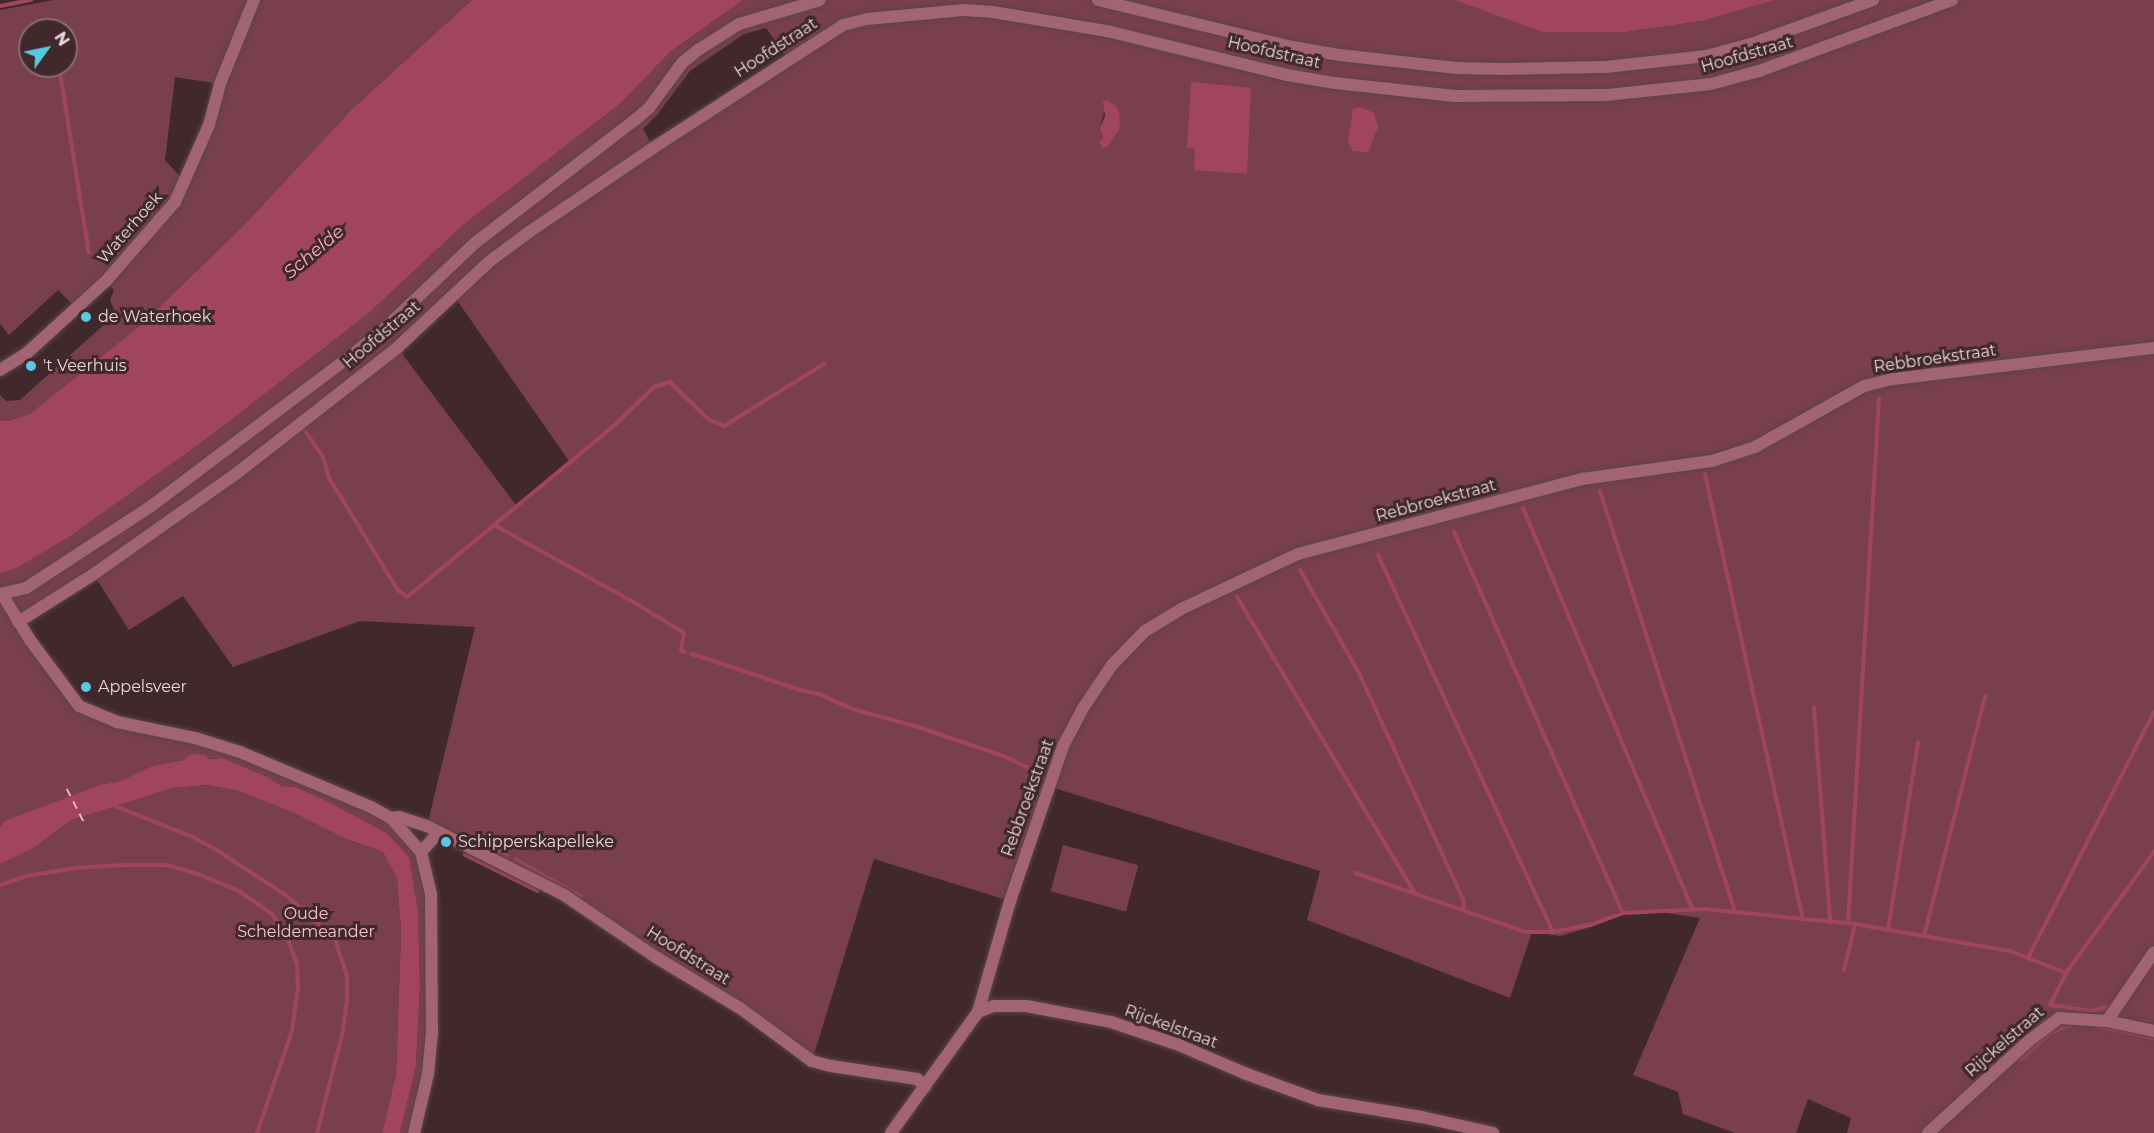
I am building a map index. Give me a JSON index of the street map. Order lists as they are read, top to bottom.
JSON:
{
  "streets": {
    "street": [
      "Hoofdstraat",
      "Waterhoek",
      "Rebbroekstraat",
      "Rijckelstraat"
    ]
  },
  "crossings": [
    ["Rebbroekstraat", "Rijckelstraat"]
  ],
  "water": ["Schelde"],
  "parks": ["Oude Scheldemeander"],
  "places": [
    "de Waterhoek",
    "'t Veerhuis",
    "Appelsveer",
    "Schipperskapelleke"
  ],
  "north": "top right"
}
